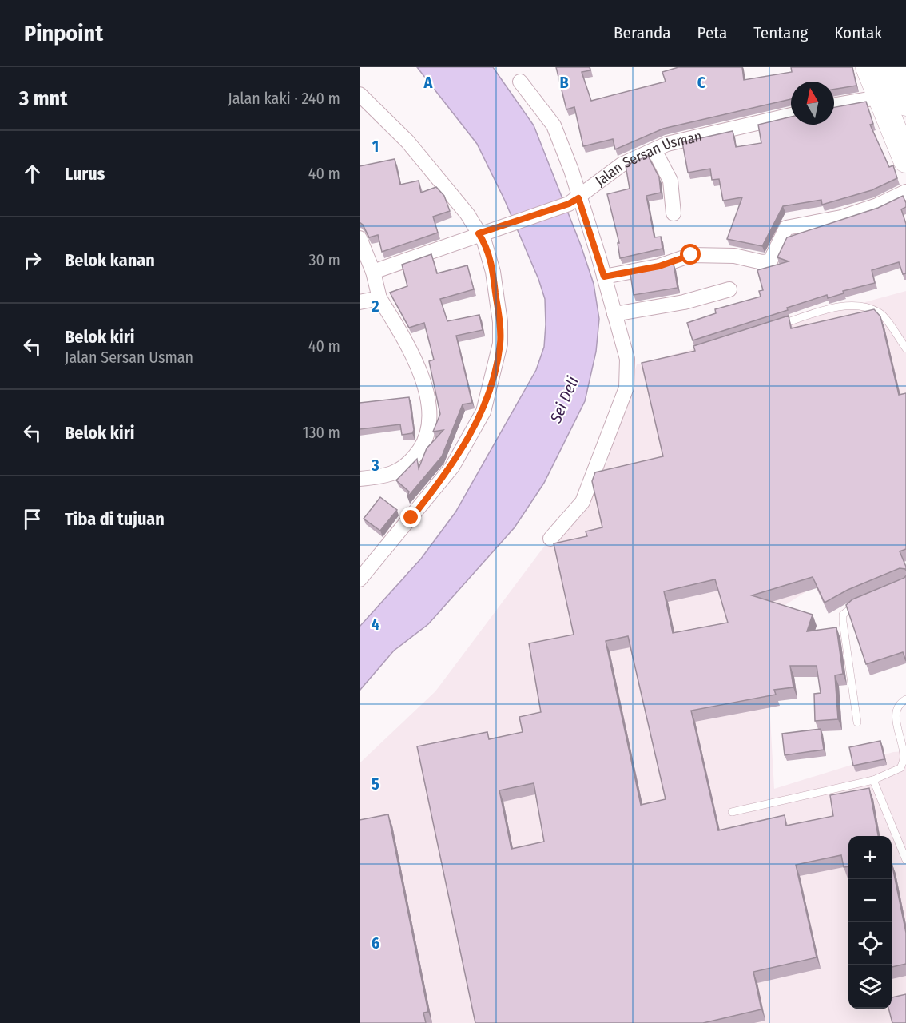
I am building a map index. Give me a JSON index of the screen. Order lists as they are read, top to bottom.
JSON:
{
  "streets": {
    "street": ["Jalan Sersan Usman"]
  },
  "water": ["Sei Deli"],
  "north": "top",
  "page": {
    "header": "Pinpoint",
    "nav": [
      "Beranda",
      "Peta",
      "Tentang",
      "Kontak"
    ],
    "heading": ["3 mnt", "Jalan kaki · 240 m"],
    "list": [
      ["Lurus", "40 m"],
      ["Belok kanan", "30 m"],
      ["Belok kiri", "Jalan Sersan Usman", "40 m"],
      ["Belok kiri", "130 m"],
      "Tiba di tujuan"
    ],
    "map_buttons": ["+", "−"]
  },
  "grid": {
    "columns": ["A", "B", "C"],
    "rows": [
      "1",
      "2",
      "3",
      "4",
      "5",
      "6"
    ]
  }
}
